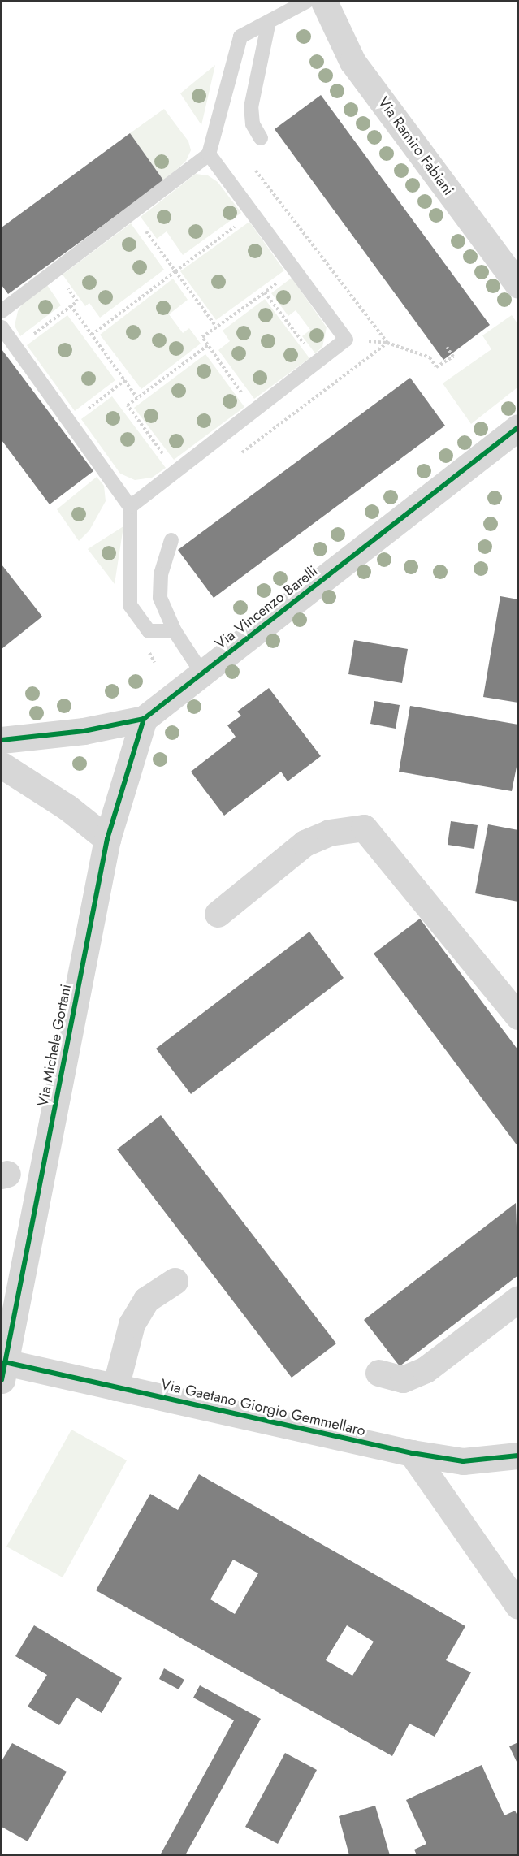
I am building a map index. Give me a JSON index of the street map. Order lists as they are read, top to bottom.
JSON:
{
  "streets": {
    "street": [
      "Via Ramiro Fabiani",
      "Via Vincenzo Barelli",
      "Via Michele Gortani",
      "Via Gaetano Giorgio Gemmellaro"
    ]
  },
  "crossings": [
    ["Via Vincenzo Barelli", "Via Michele Gortani"],
    ["Via Michele Gortani", "Via Gaetano Giorgio Gemmellaro"]
  ]
}
